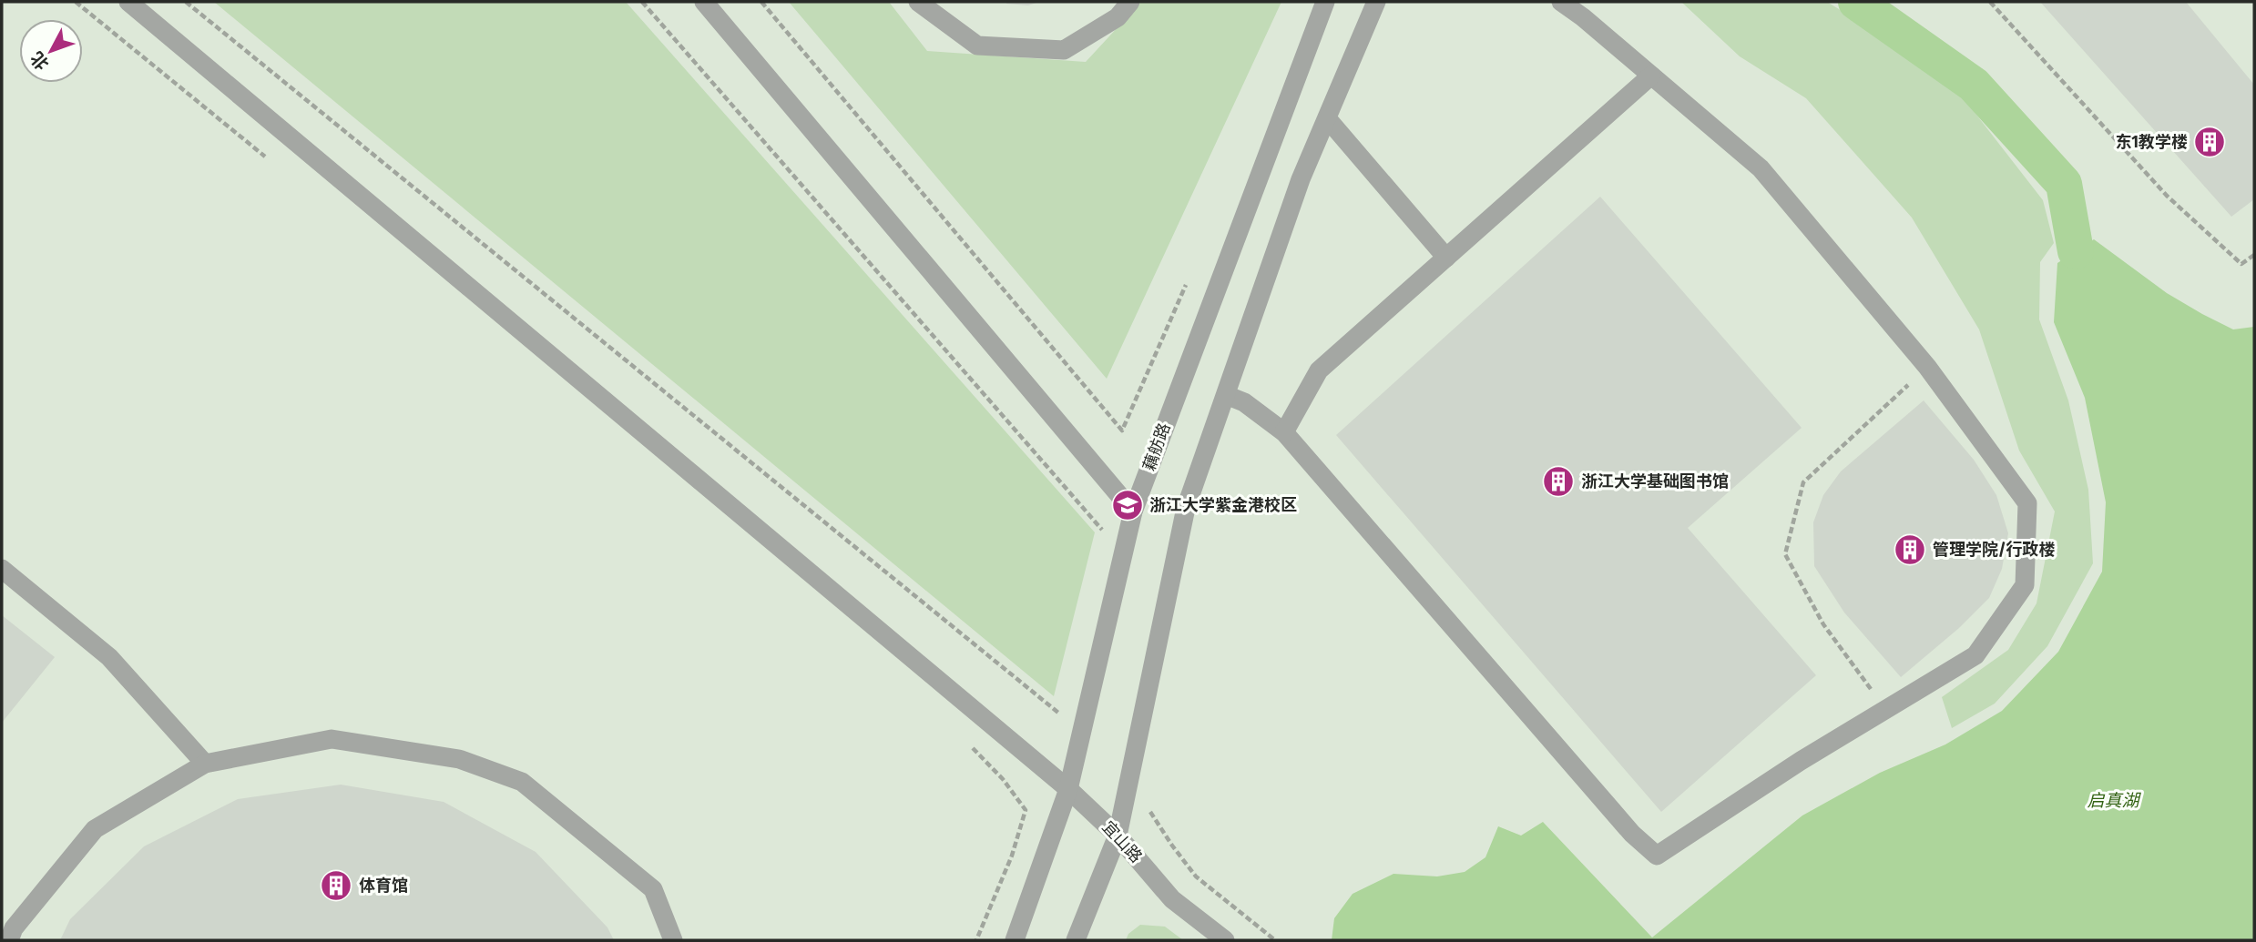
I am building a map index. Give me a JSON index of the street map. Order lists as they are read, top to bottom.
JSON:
{
  "streets": {
    "street": ["藕舫路", "宜山路"]
  },
  "crossings": [
    ["藕舫路", "宜山路"]
  ],
  "water": ["启真湖"],
  "places": {
    "building": [
      "东1教学楼",
      "浙江大学基础图书馆",
      "管理学院/行政楼",
      "体育馆"
    ],
    "school or university": ["浙江大学紫金港校区"]
  },
  "north": "bottom left"
}
